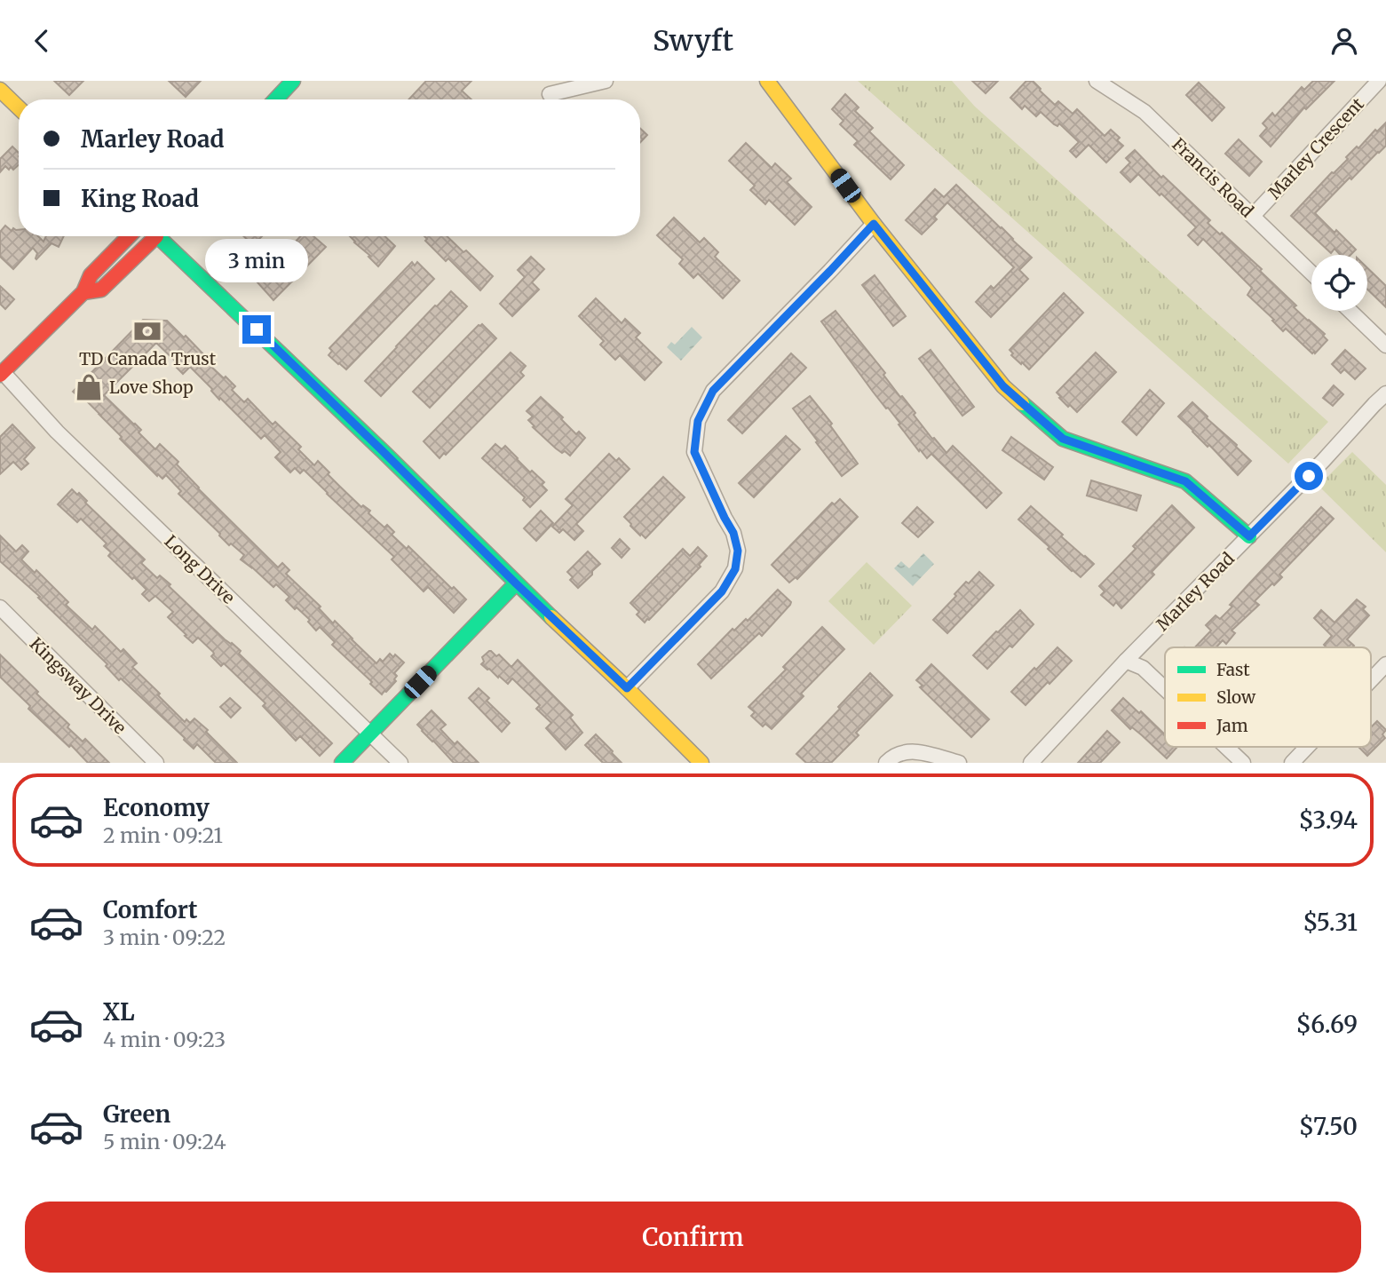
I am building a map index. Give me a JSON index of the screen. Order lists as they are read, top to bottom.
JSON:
{
  "streets": {
    "street": [
      "Marley Crescent",
      "Francis Road",
      "Long Drive",
      "Marley Road",
      "Kingsway Drive"
    ]
  },
  "crossings": [
    ["Marley Crescent", "Francis Road"]
  ],
  "places": {
    "bank": ["TD Canada Trust"],
    "shop": ["Love Shop"]
  },
  "legend": ["Fast", "Slow", "Jam"],
  "page": {
    "header": "Swyft",
    "banner": ["Marley Road", "King Road"],
    "bubble": "3 min",
    "list": [
      {
        "name": "Economy",
        "note": "2 min · 09:21",
        "value": "$3.94"
      },
      {
        "name": "Comfort",
        "note": "3 min · 09:22",
        "value": "$5.31"
      },
      {
        "name": "XL",
        "note": "4 min · 09:23",
        "value": "$6.69"
      },
      {
        "name": "Green",
        "note": "5 min · 09:24",
        "value": "$7.50"
      }
    ],
    "buttons": "Confirm"
  }
}
